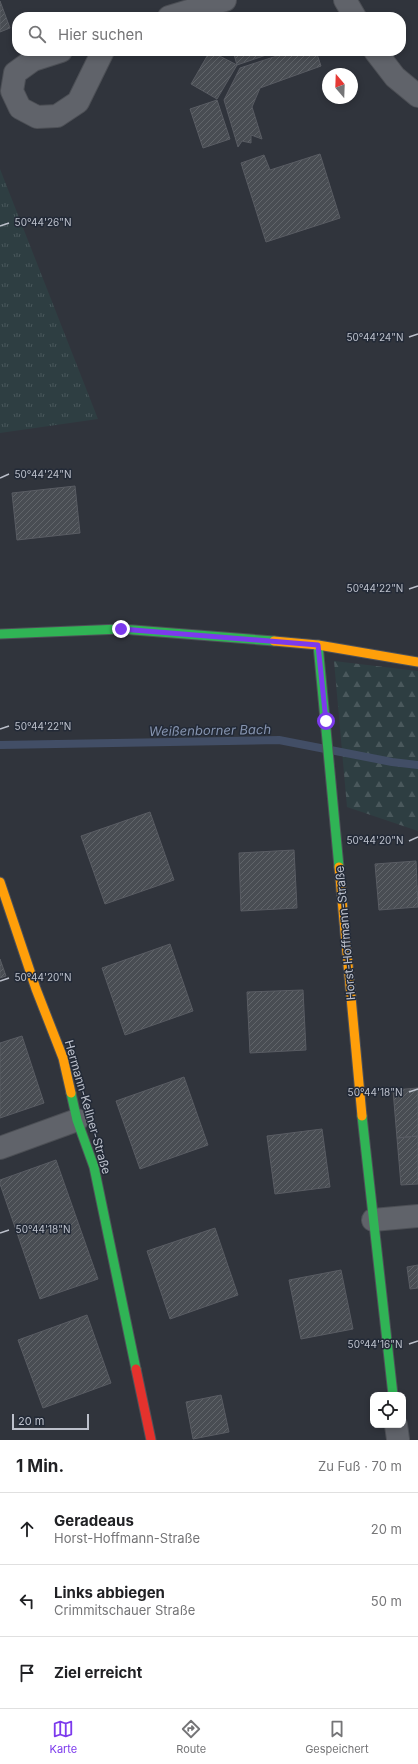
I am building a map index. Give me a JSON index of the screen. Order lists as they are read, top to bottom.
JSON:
{
  "streets": {
    "street": ["Horst-Hoffmann-Straße", "Hermann-Kellner-Straße"]
  },
  "water": ["Weißenborner Bach"],
  "scale_bar": "20 m",
  "north": "top",
  "page": {
    "search": "Hier suchen",
    "scale": "20 m",
    "heading": ["1 Min.", "Zu Fuß · 70 m"],
    "list": [
      ["Geradeaus", "Horst-Hoffmann-Straße", "20 m"],
      ["Links abbiegen", "Crimmitschauer Straße", "50 m"],
      "Ziel erreicht"
    ],
    "nav": ["Karte", "Route", "Gespeichert"]
  },
  "coordinates": [
    "50°44'26\"N",
    "50°44'24\"N",
    "50°44'22\"N",
    "50°44'20\"N",
    "50°44'18\"N",
    "50°44'16\"N"
  ]
}
